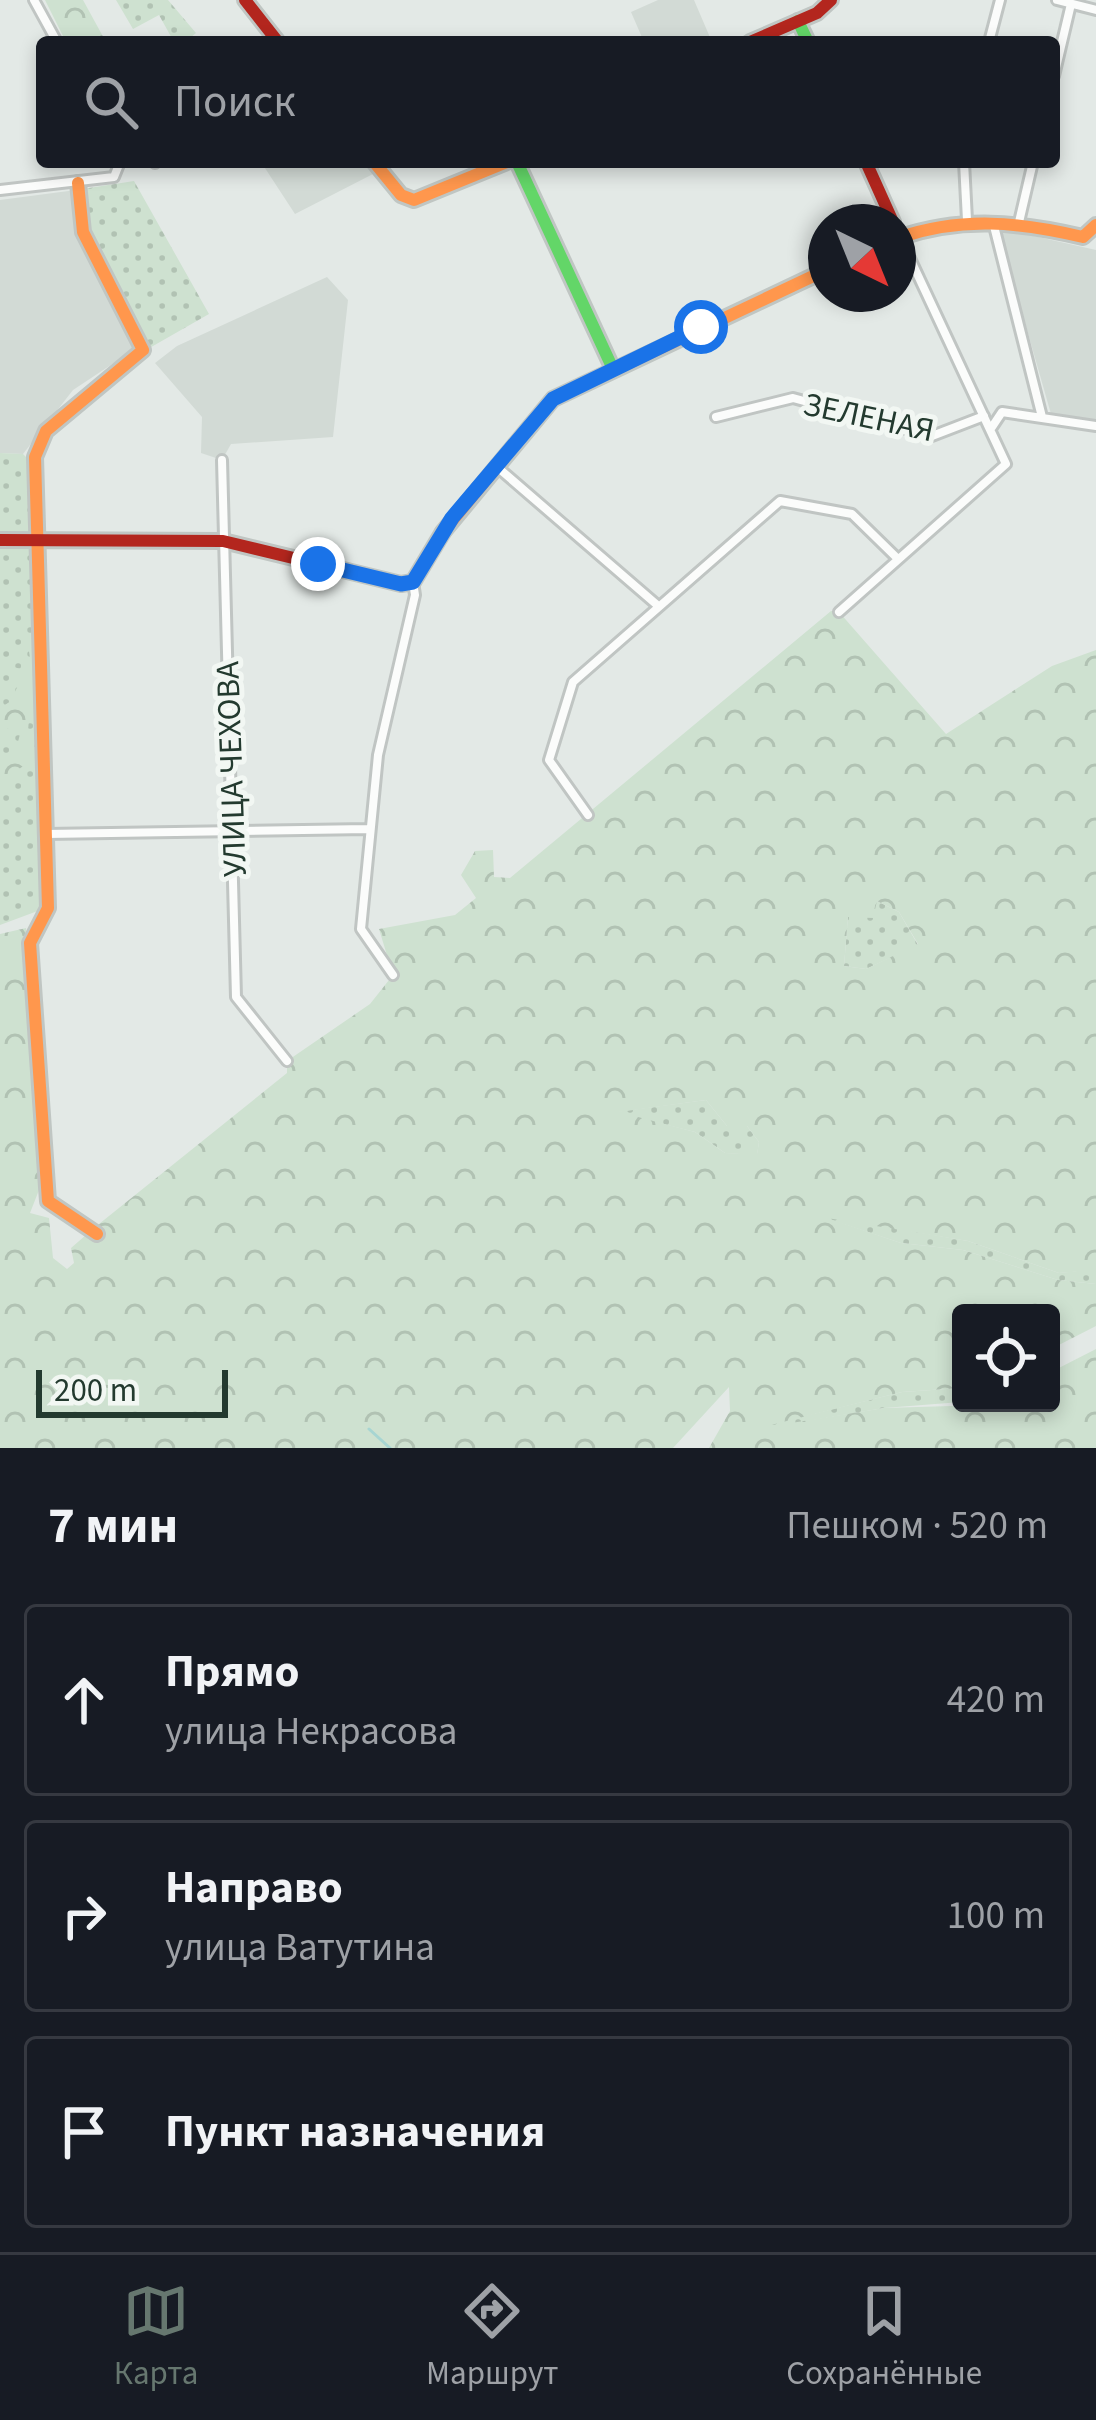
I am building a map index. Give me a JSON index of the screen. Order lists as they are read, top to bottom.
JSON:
{
  "streets": {
    "street": ["ЗЕЛЕНАЯ", "УЛИЦА ЧЕХОВА"]
  },
  "scale_bar": "200 m",
  "north": "bottom right",
  "page": {
    "search": "Поиск",
    "scale": "200 m",
    "heading": ["7 мин", "Пешком · 520 m"],
    "list": [
      ["Прямо", "улица Некрасова", "420 m"],
      ["Направо", "улица Ватутина", "100 m"],
      "Пункт назначения"
    ],
    "nav": ["Карта", "Маршрут", "Сохранённые"]
  }
}
